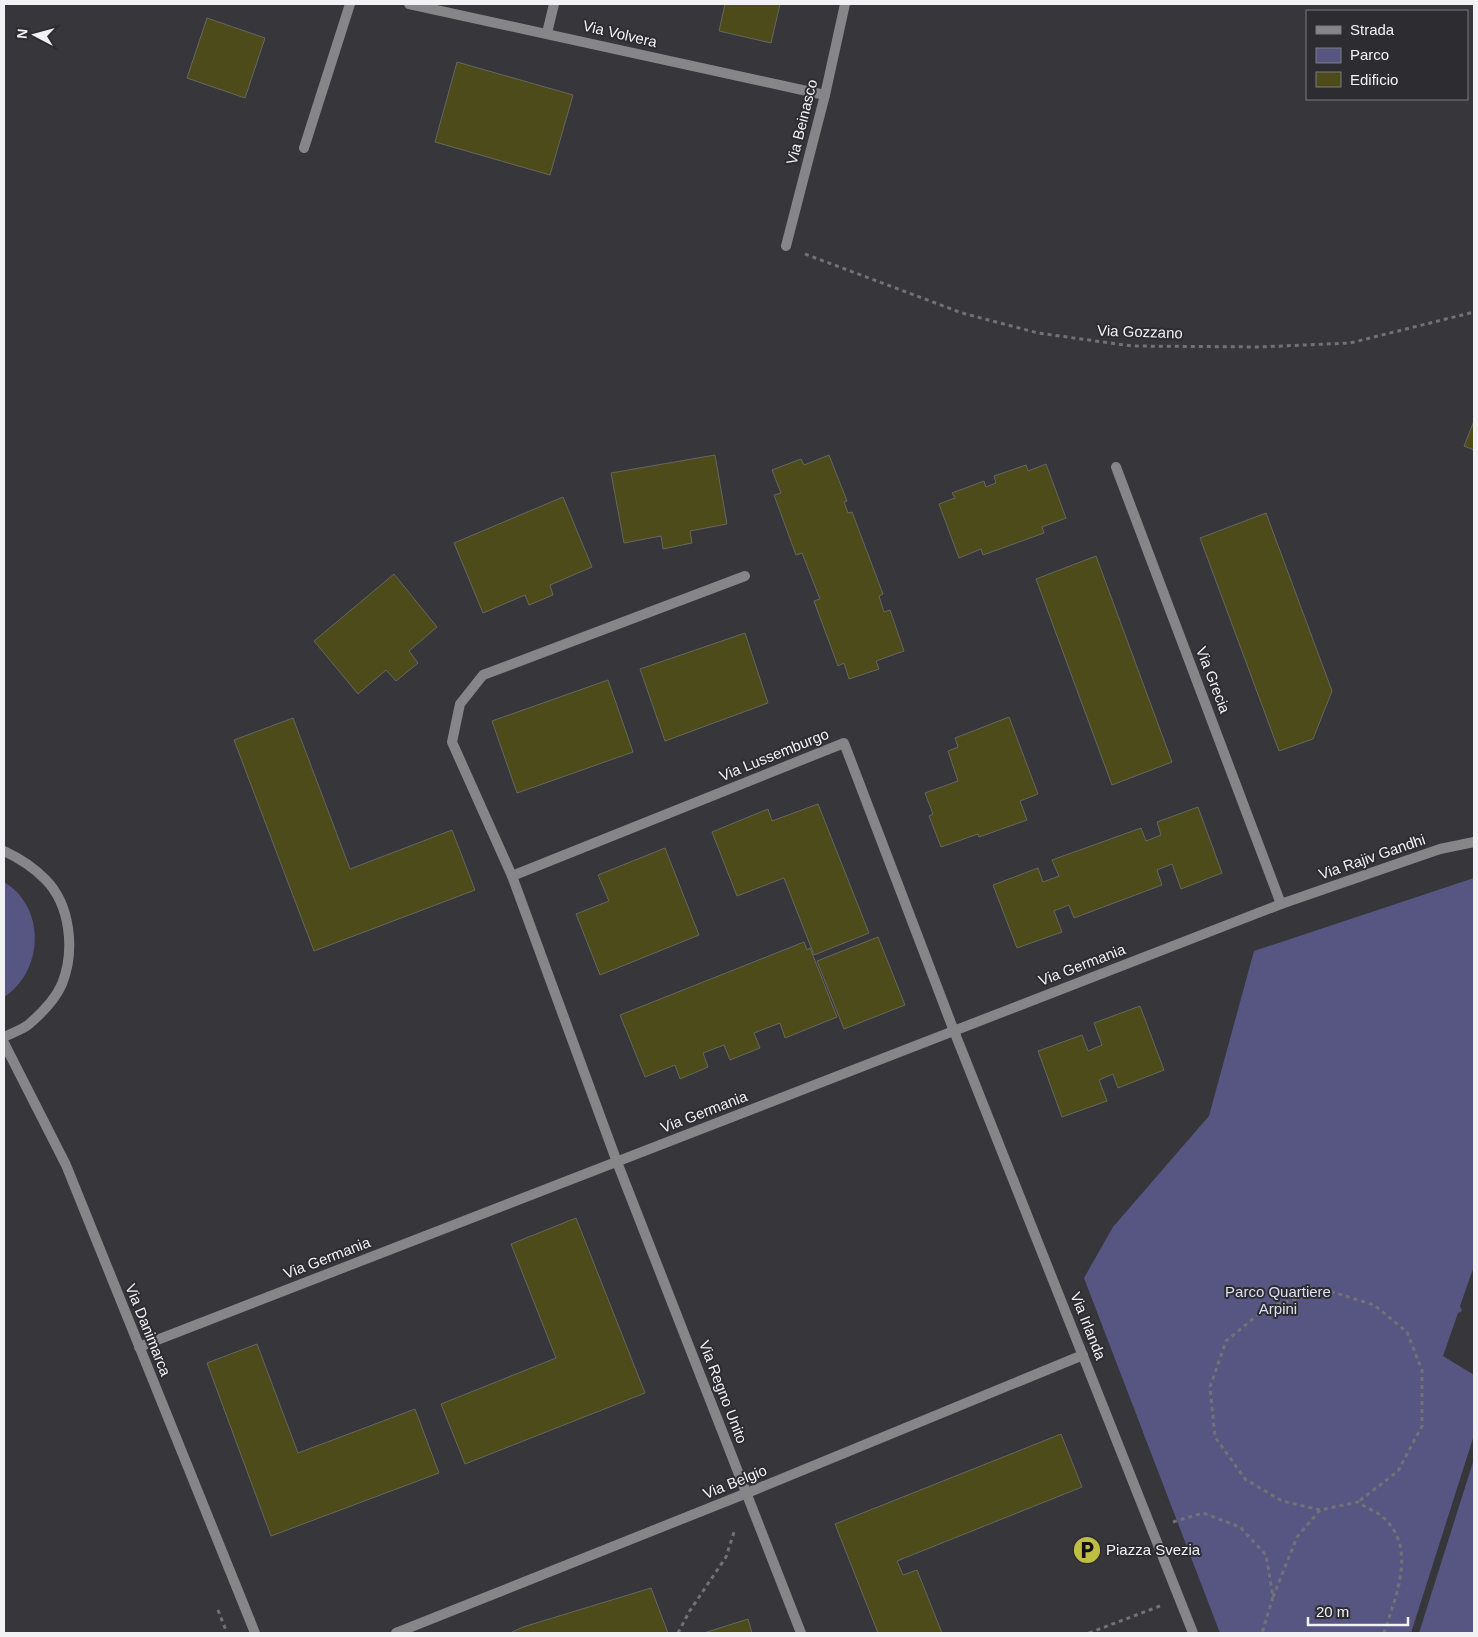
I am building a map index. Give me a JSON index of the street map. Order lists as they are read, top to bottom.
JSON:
{
  "streets": {
    "street": [
      "Via Volvera",
      "Via Beinasco",
      "Via Grecia",
      "Via Lussemburgo",
      "Via Rajiv Gandhi",
      "Via Germania",
      "Via Irlanda",
      "Via Danimarca",
      "Via Regno Unito",
      "Via Belgio"
    ],
    "path": ["Via Gozzano"]
  },
  "crossings": [
    ["Via Volvera", "Via Beinasco"],
    ["Via Beinasco", "Via Gozzano"],
    ["Via Grecia", "Via Rajiv Gandhi"],
    ["Via Grecia", "Via Germania"],
    ["Via Lussemburgo", "Via Germania"],
    ["Via Lussemburgo", "Via Irlanda"],
    ["Via Rajiv Gandhi", "Via Germania"],
    ["Via Germania", "Via Irlanda"],
    ["Via Germania", "Via Danimarca"],
    ["Via Germania", "Via Regno Unito"],
    ["Via Irlanda", "Via Belgio"],
    ["Via Regno Unito", "Via Belgio"]
  ],
  "parks": ["Parco Quartiere Arpini"],
  "places": {
    "parking": ["Piazza Svezia"]
  },
  "legend": ["Strada", "Parco", "Edificio"],
  "scale_bar": "20 m",
  "north": "left"
}
